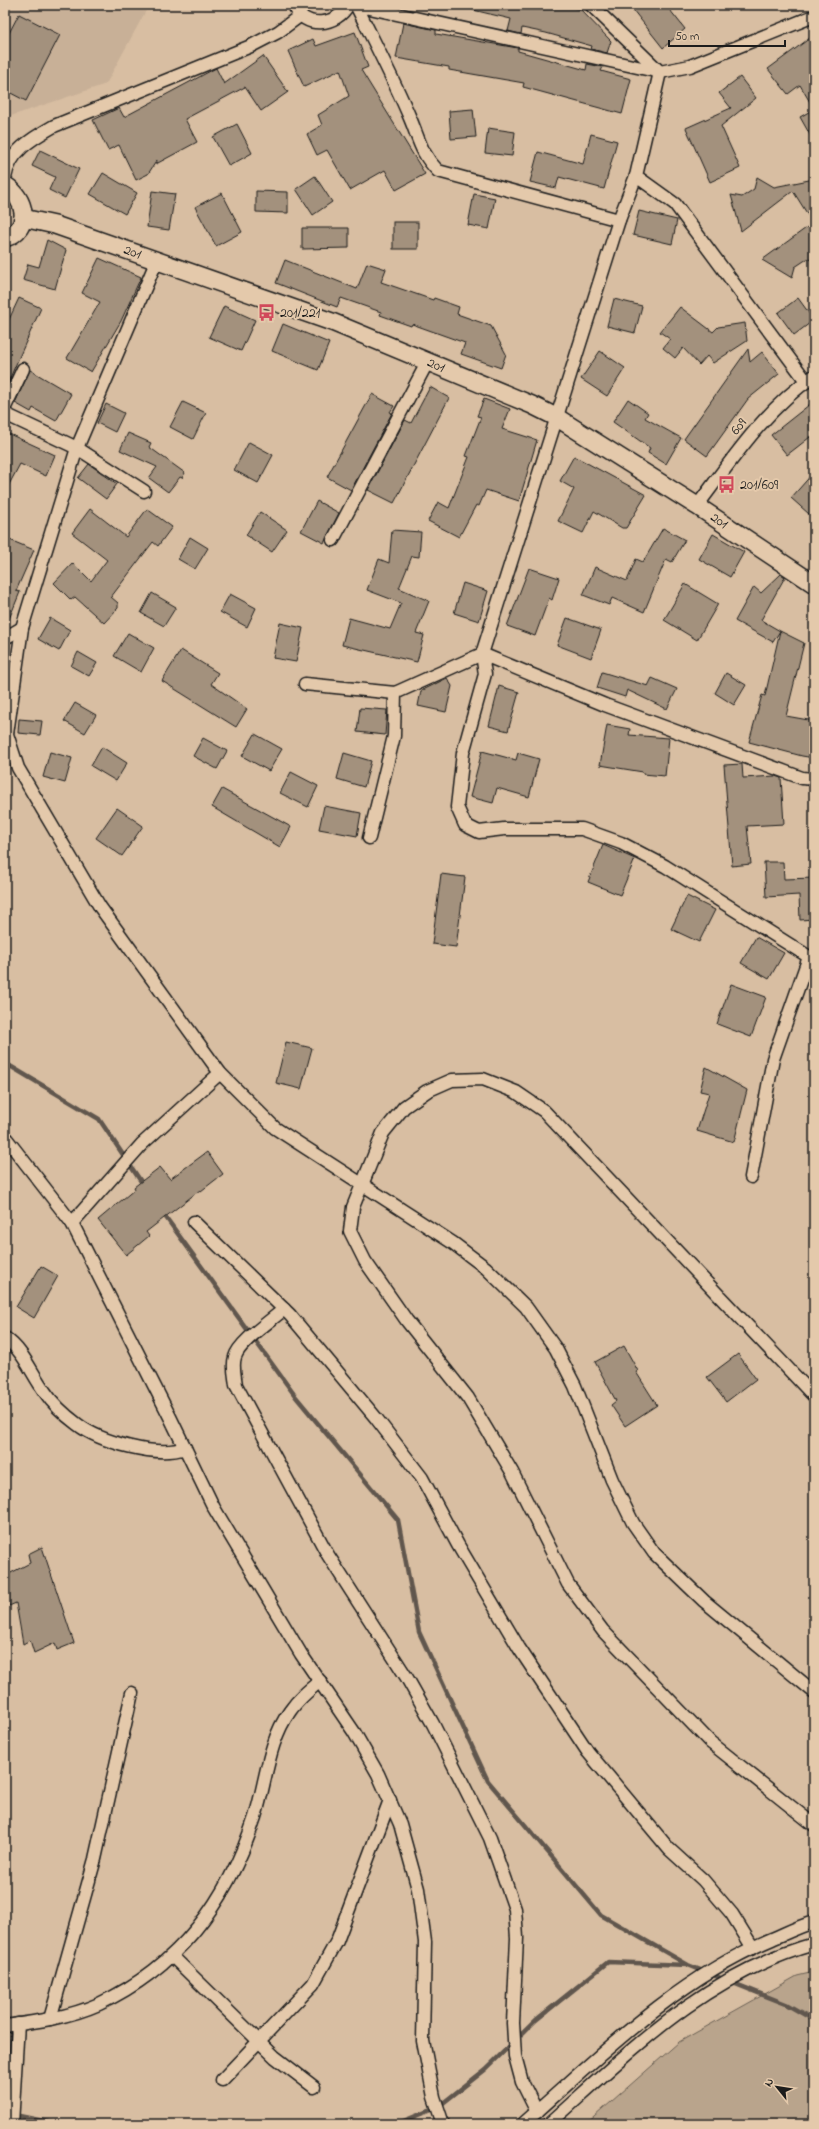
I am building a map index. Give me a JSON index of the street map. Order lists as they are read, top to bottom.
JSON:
{
  "streets": {
    "street": ["201", "609"]
  },
  "crossings": [
    ["201", "609"]
  ],
  "places": {
    "bus stop": ["201/221", "201/609"]
  },
  "scale_bar": "50 m",
  "north": "top left"
}
